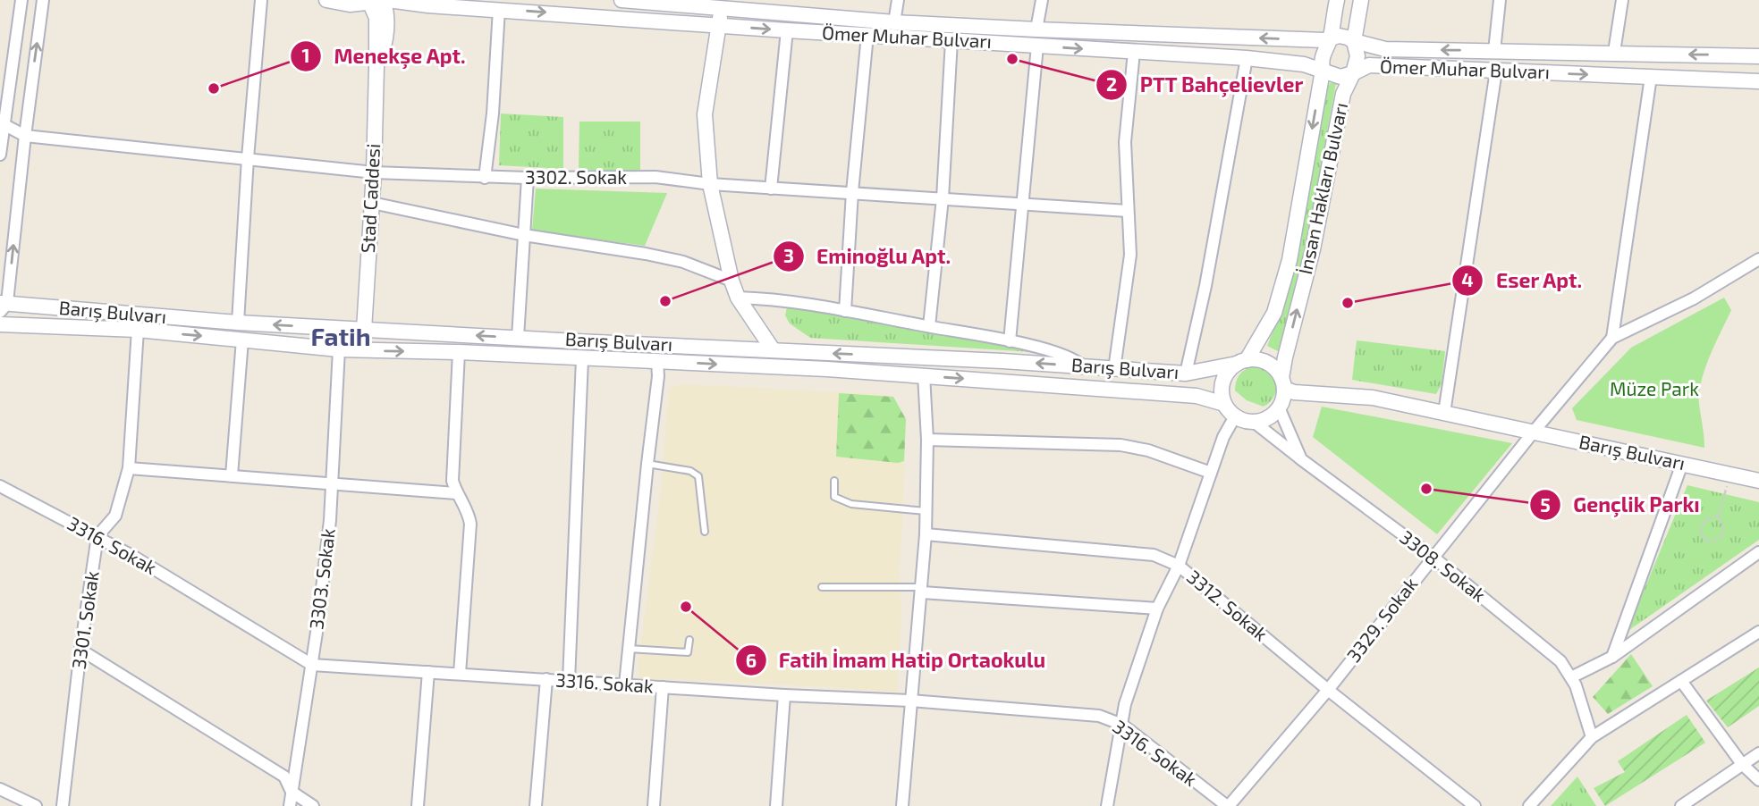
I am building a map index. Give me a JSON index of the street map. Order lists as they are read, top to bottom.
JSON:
{
  "streets": {
    "main road": [
      "Ömer Muhar Bulvarı",
      "İnsan Hakları Bulvarı",
      "Stad Caddesi",
      "Barış Bulvarı"
    ],
    "street": [
      "3302. Sokak",
      "3316. Sokak",
      "3308. Sokak",
      "3303. Sokak",
      "3312. Sokak",
      "3301. Sokak",
      "3329. Sokak"
    ]
  },
  "crossings": [
    ["Ömer Muhar Bulvarı", "İnsan Hakları Bulvarı"],
    ["Ömer Muhar Bulvarı", "Stad Caddesi"],
    ["3302. Sokak", "Stad Caddesi"],
    ["İnsan Hakları Bulvarı", "Barış Bulvarı"],
    ["İnsan Hakları Bulvarı", "3308. Sokak"],
    ["Stad Caddesi", "Barış Bulvarı"],
    ["Barış Bulvarı", "3308. Sokak"],
    ["Barış Bulvarı", "3303. Sokak"],
    ["Barış Bulvarı", "3301. Sokak"],
    ["Barış Bulvarı", "3329. Sokak"],
    ["3316. Sokak", "3303. Sokak"],
    ["3316. Sokak", "3301. Sokak"],
    ["3316. Sokak", "3329. Sokak"],
    ["3308. Sokak", "3329. Sokak"],
    ["3312. Sokak", "3329. Sokak"]
  ],
  "districts": ["Fatih"],
  "parks": ["Müze Park"],
  "places": [
    "PTT Bahçelievler",
    "Menekşe Apt.",
    "Eminoğlu Apt.",
    "Eser Apt.",
    "Gençlik Parkı",
    "Fatih İmam Hatip Ortaokulu"
  ]
}
